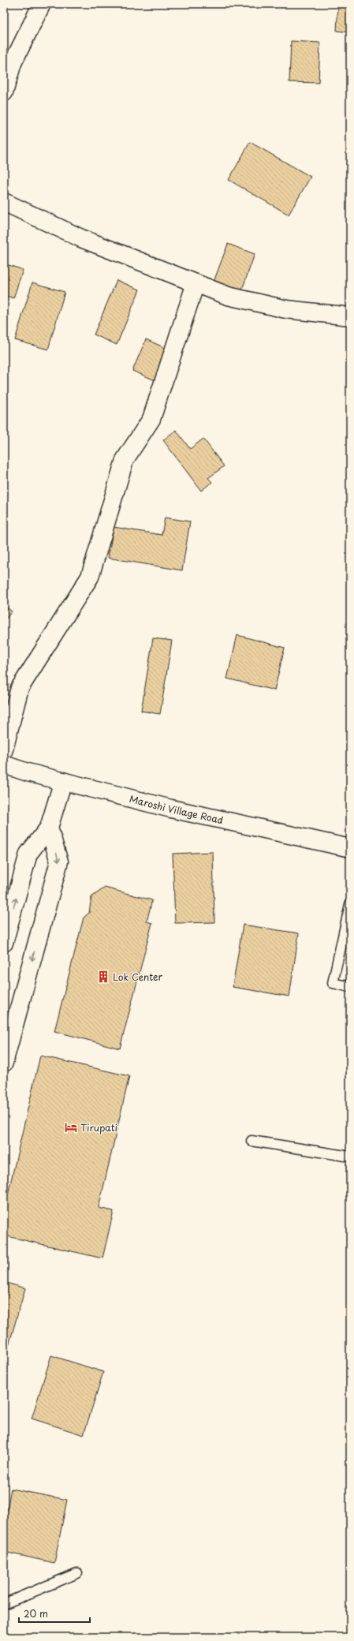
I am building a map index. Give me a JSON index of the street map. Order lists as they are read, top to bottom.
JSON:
{
  "streets": {
    "street": ["Maroshi Village Road"]
  },
  "places": {
    "building": ["Lok Center"],
    "hotel": ["Tirupati"]
  },
  "scale_bar": "20 m"
}
